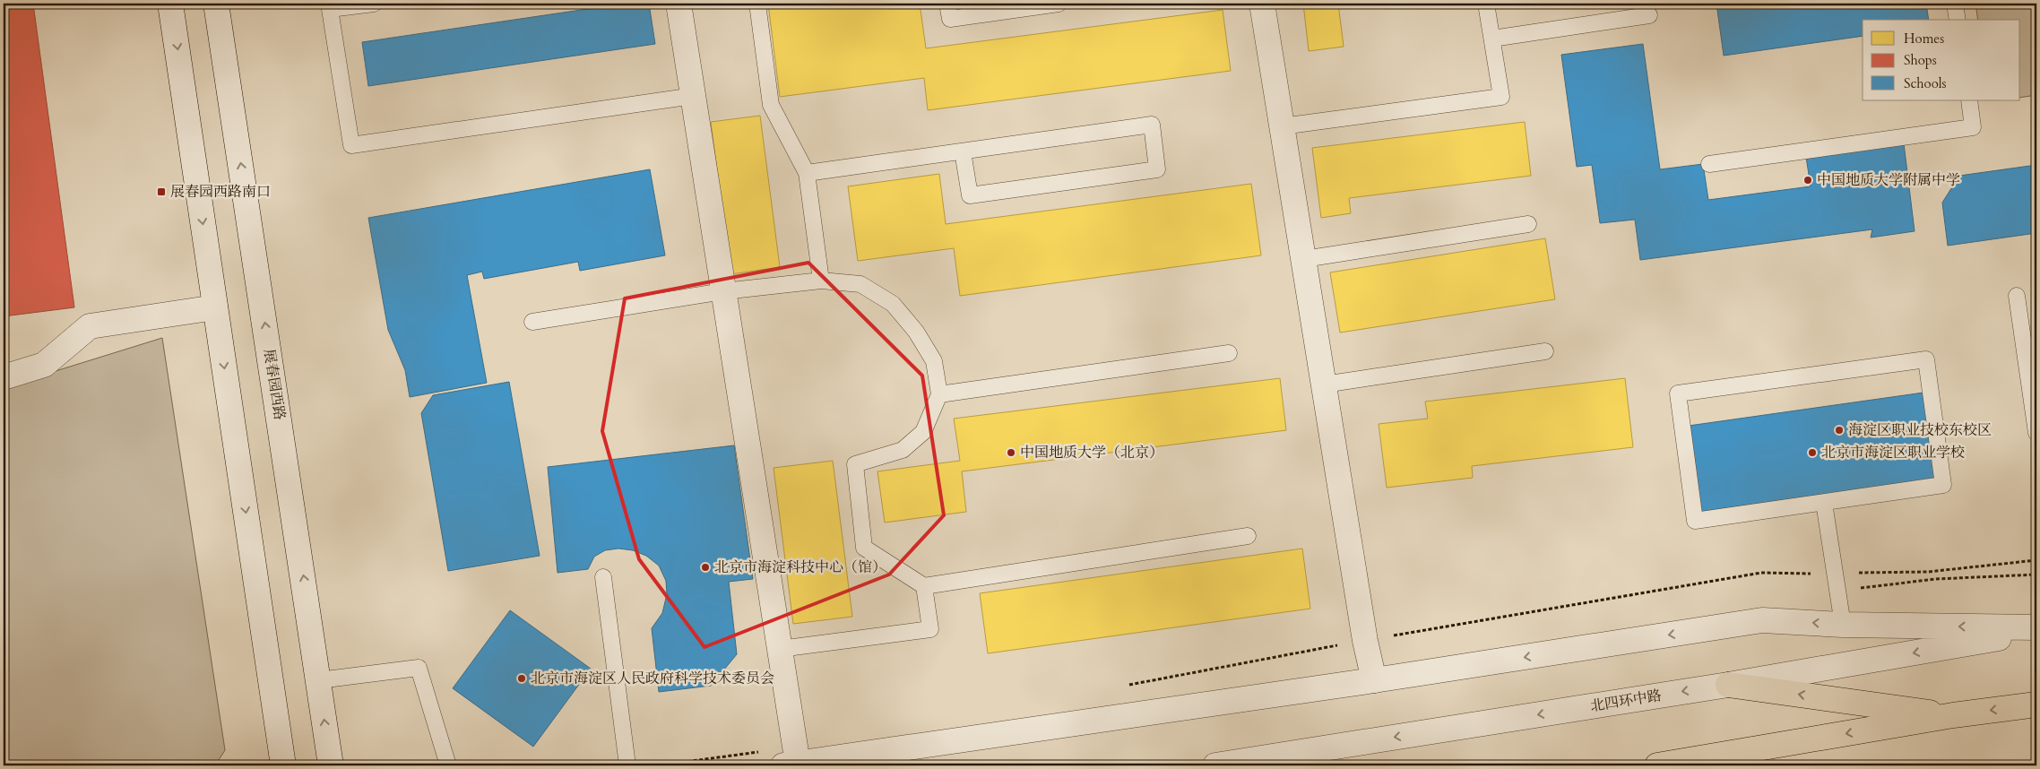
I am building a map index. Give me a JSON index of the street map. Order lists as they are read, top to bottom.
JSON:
{
  "streets": {
    "street": ["展春园西路", "北四环中路"]
  },
  "places": {
    "other": [
      "中国地质大学附属中学",
      "海淀区职业技校东校区",
      "中国地质大学（北京）",
      "北京市海淀区职业学校",
      "北京市海淀科技中心（馆）",
      "北京市海淀区人民政府科学技术委员会"
    ],
    "transit": ["展春园西路南口"]
  },
  "legend": ["Homes", "Shops", "Schools"]
}
